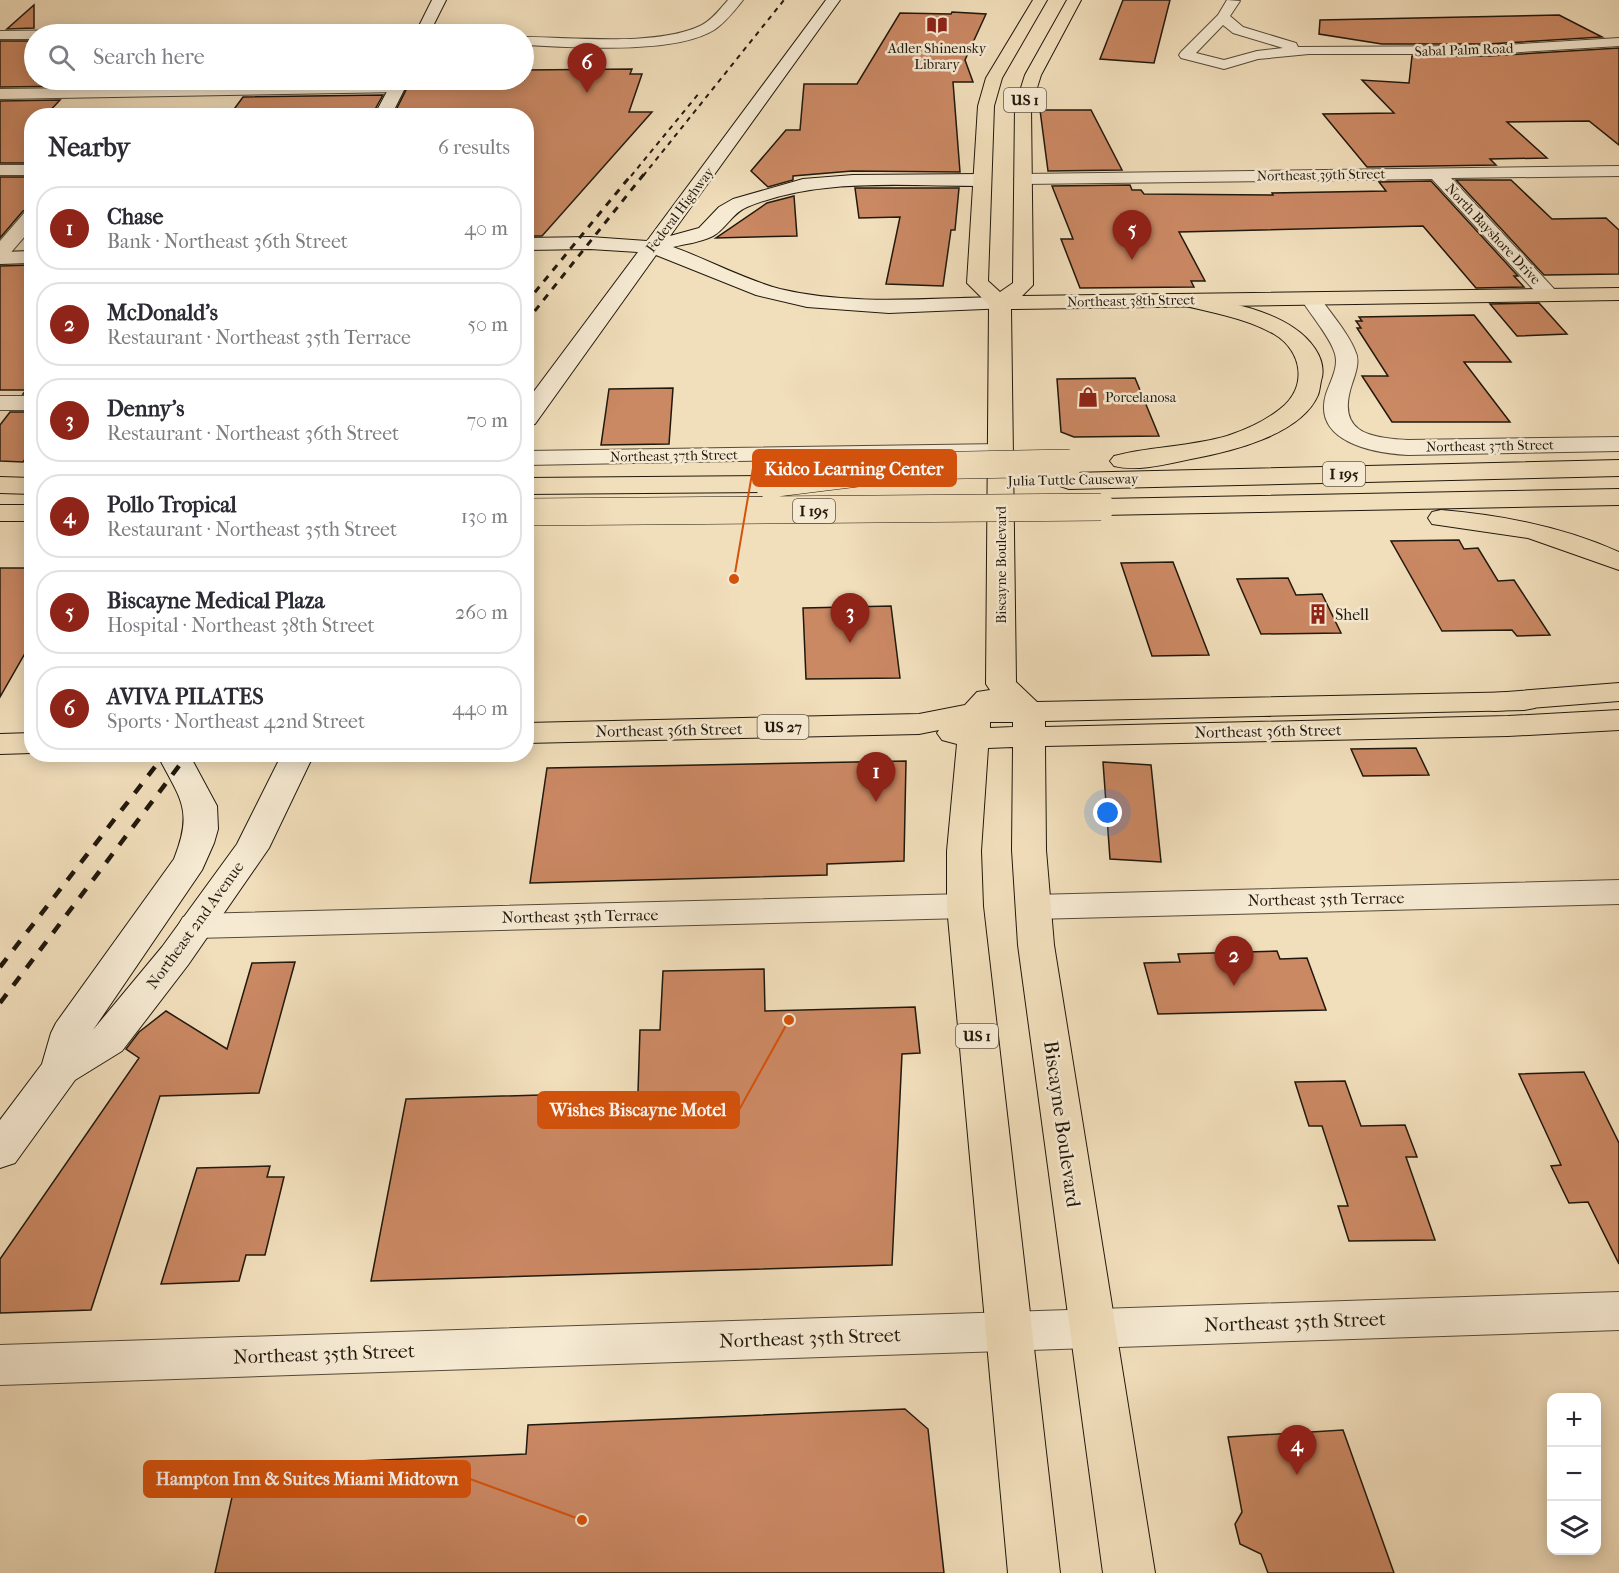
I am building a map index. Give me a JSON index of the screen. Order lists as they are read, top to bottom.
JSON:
{
  "streets": {
    "main road": [
      "US 1",
      "Federal Highway",
      "Northeast 38th Street",
      "I 195",
      "Julia Tuttle Causeway",
      "Biscayne Boulevard",
      "US 27",
      "Northeast 36th Street",
      "Northeast 2nd Avenue"
    ],
    "street": [
      "Sabal Palm Road",
      "Northeast 39th Street",
      "North Bayshore Drive",
      "Northeast 37th Street",
      "Northeast 35th Terrace",
      "Northeast 35th Street"
    ]
  },
  "crossings": [
    ["US 1", "Northeast 39th Street"],
    ["US 1", "Northeast 38th Street"],
    ["US 1", "Biscayne Boulevard"],
    ["US 1", "Northeast 36th Street"],
    ["US 1", "Northeast 35th Terrace"],
    ["US 1", "Northeast 35th Street"],
    ["Northeast 39th Street", "North Bayshore Drive"],
    ["Federal Highway", "Northeast 38th Street"],
    ["North Bayshore Drive", "Northeast 38th Street"],
    ["Northeast 38th Street", "Northeast 37th Street"],
    ["Northeast 38th Street", "Biscayne Boulevard"],
    ["Northeast 37th Street", "Biscayne Boulevard"],
    ["Biscayne Boulevard", "Northeast 36th Street"],
    ["Biscayne Boulevard", "Northeast 35th Terrace"],
    ["Biscayne Boulevard", "Northeast 35th Street"],
    ["Northeast 35th Terrace", "Northeast 2nd Avenue"]
  ],
  "places": {
    "library": ["Adler Shinensky Library"],
    "shop": ["Porcelanosa"],
    "other": ["Kidco Learning Center", "Wishes Biscayne Motel", "Hampton Inn & Suites Miami Midtown"],
    "building": ["Shell"]
  },
  "page": {
    "search": "Search here",
    "pins": [
      "6",
      "5",
      "3",
      "1",
      "2",
      "4"
    ],
    "heading": ["Nearby", "6 results"],
    "list": [
      {
        "mark": "1",
        "name": "Chase",
        "note": "Bank · Northeast 36th Street",
        "value": "40 m"
      },
      {
        "mark": "2",
        "name": "McDonald's",
        "note": "Restaurant · Northeast 35th Terrace",
        "value": "50 m"
      },
      {
        "mark": "3",
        "name": "Denny's",
        "note": "Restaurant · Northeast 36th Street",
        "value": "70 m"
      },
      {
        "mark": "4",
        "name": "Pollo Tropical",
        "note": "Restaurant · Northeast 35th Street",
        "value": "130 m"
      },
      {
        "mark": "5",
        "name": "Biscayne Medical Plaza",
        "note": "Hospital · Northeast 38th Street",
        "value": "260 m"
      },
      {
        "mark": "6",
        "name": "AVIVA PILATES",
        "note": "Sports · Northeast 42nd Street",
        "value": "440 m"
      }
    ],
    "map_buttons": ["+", "−"]
  }
}
